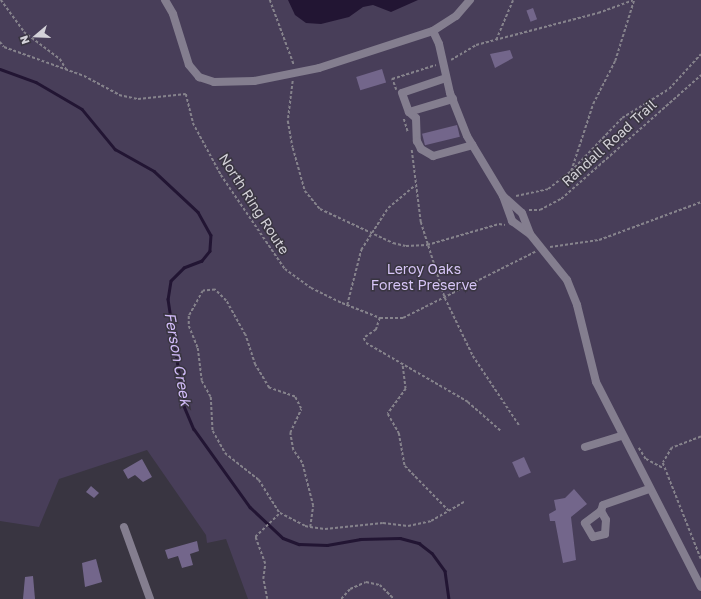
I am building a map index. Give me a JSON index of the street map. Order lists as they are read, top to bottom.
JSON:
{
  "streets": {
    "path": ["Randall Road Trail", "North Ring Route"]
  },
  "water": ["Ferson Creek"],
  "parks": ["Leroy Oaks Forest Preserve"],
  "north": "left"
}
